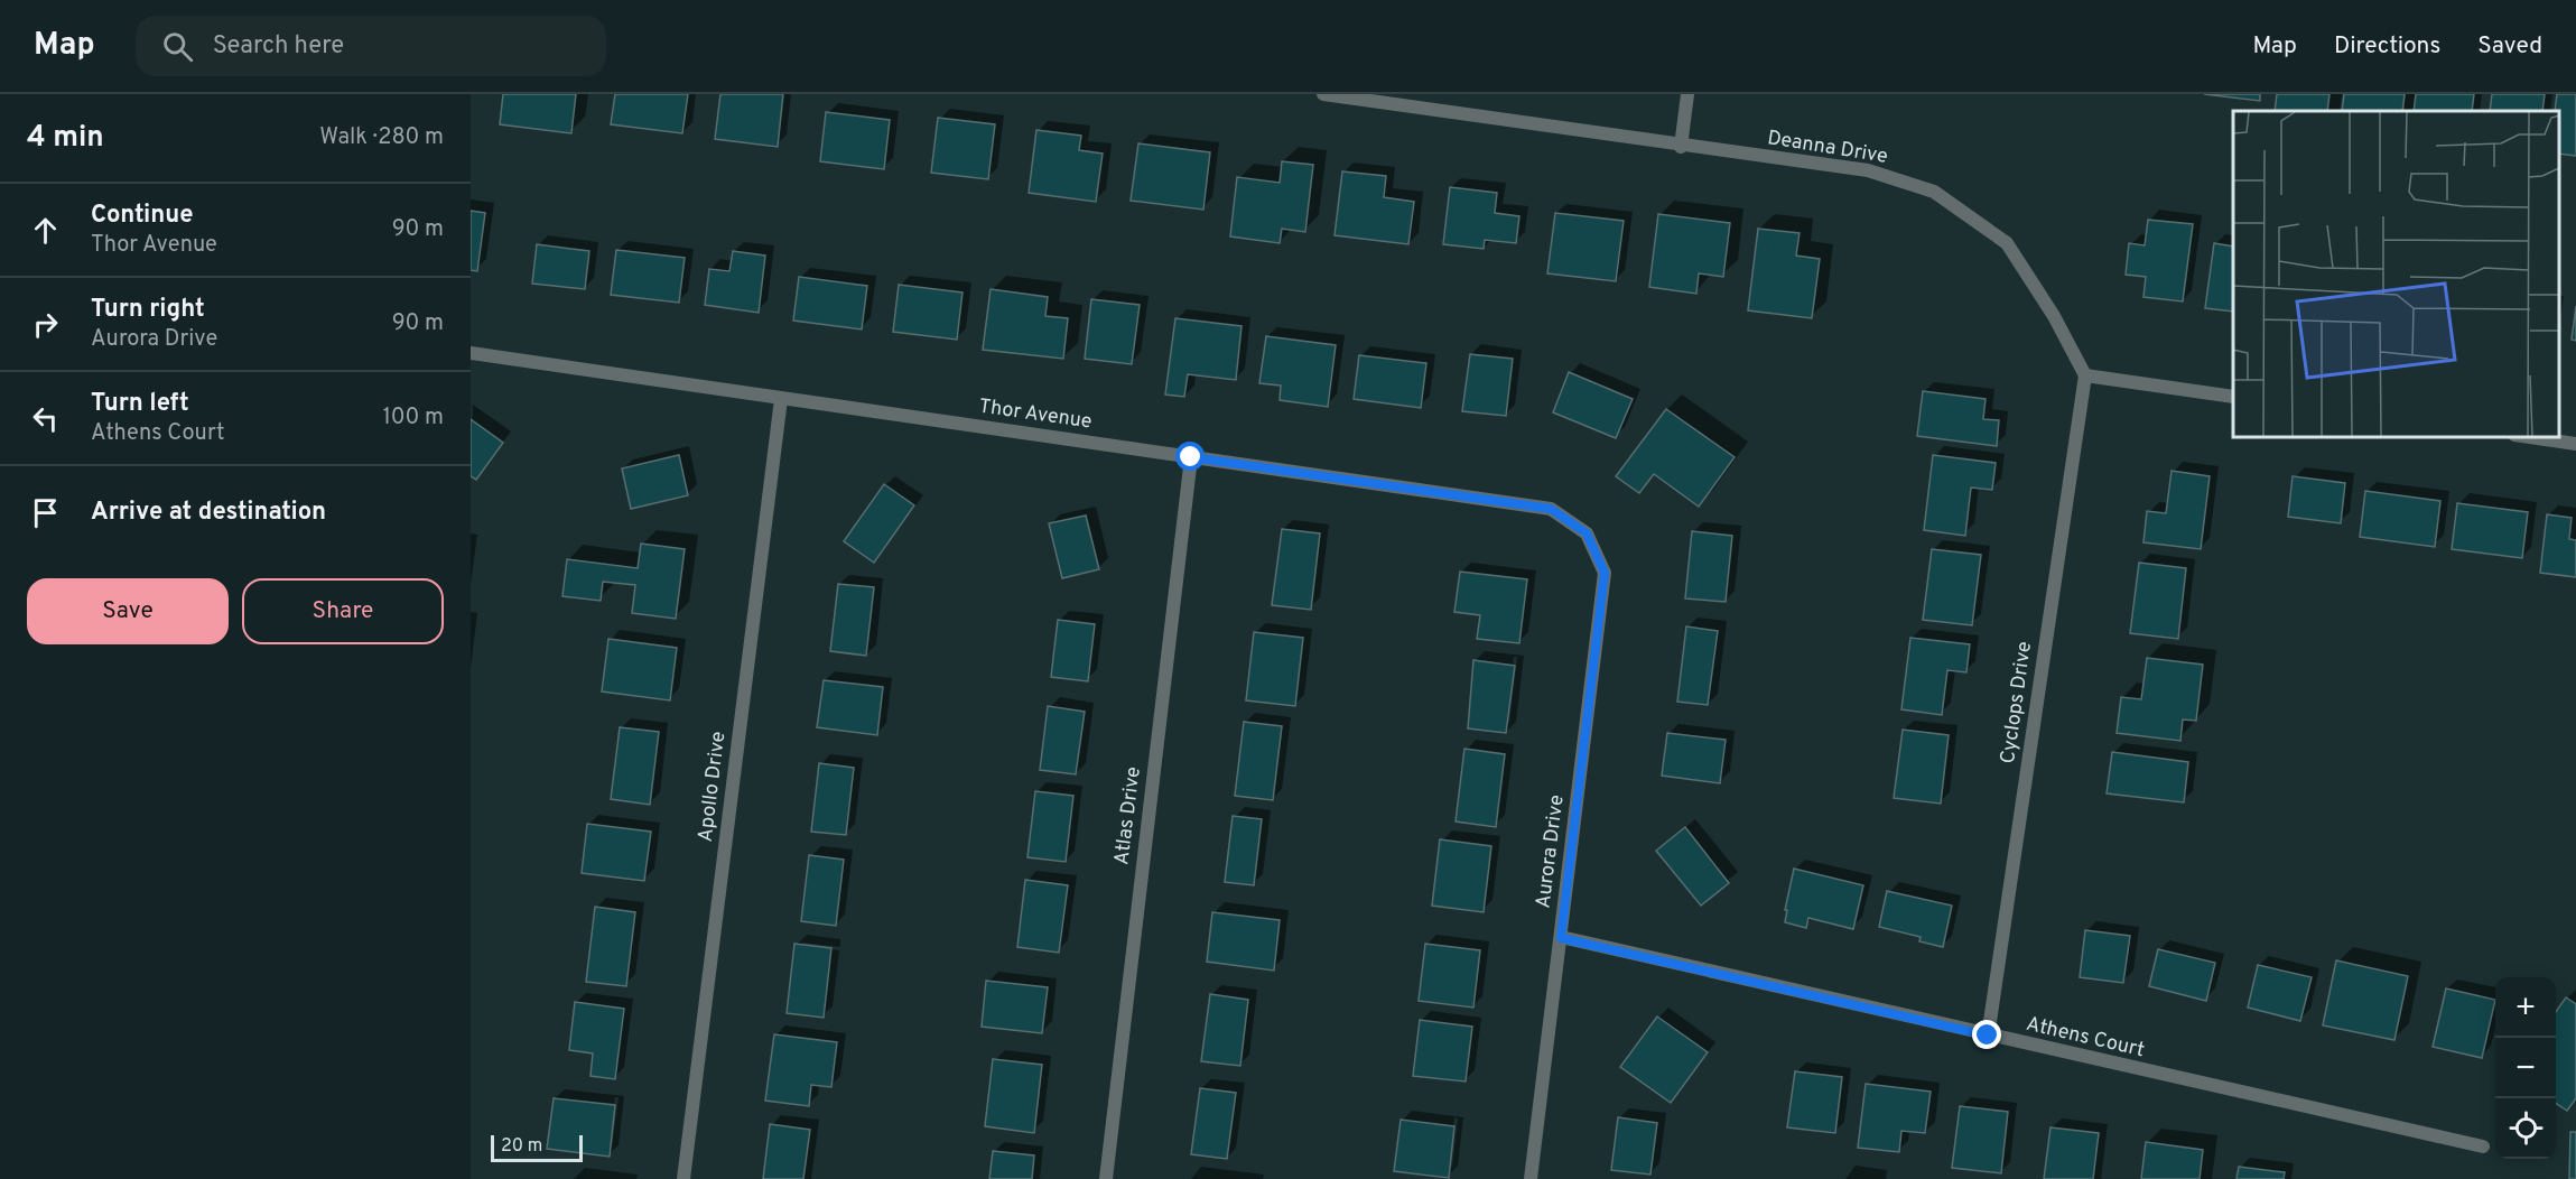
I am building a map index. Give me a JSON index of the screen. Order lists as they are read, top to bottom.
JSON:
{
  "streets": {
    "street": [
      "Deanna Drive",
      "Thor Avenue",
      "Cyclops Drive",
      "Apollo Drive",
      "Atlas Drive",
      "Aurora Drive",
      "Athens Court"
    ]
  },
  "crossings": [
    ["Deanna Drive", "Cyclops Drive"],
    ["Thor Avenue", "Apollo Drive"],
    ["Thor Avenue", "Atlas Drive"],
    ["Thor Avenue", "Aurora Drive"],
    ["Cyclops Drive", "Athens Court"],
    ["Aurora Drive", "Athens Court"]
  ],
  "scale_bar": "20 m",
  "page": {
    "header": "Map",
    "search": "Search here",
    "nav": ["Map", "Directions", "Saved"],
    "heading": ["4 min", "Walk · 280 m"],
    "list": [
      ["Continue", "Thor Avenue", "90 m"],
      ["Turn right", "Aurora Drive", "90 m"],
      ["Turn left", "Athens Court", "100 m"],
      "Arrive at destination"
    ],
    "buttons": ["Save", "Share"],
    "map_buttons": ["+", "−"],
    "scale": "20 m"
  }
}
